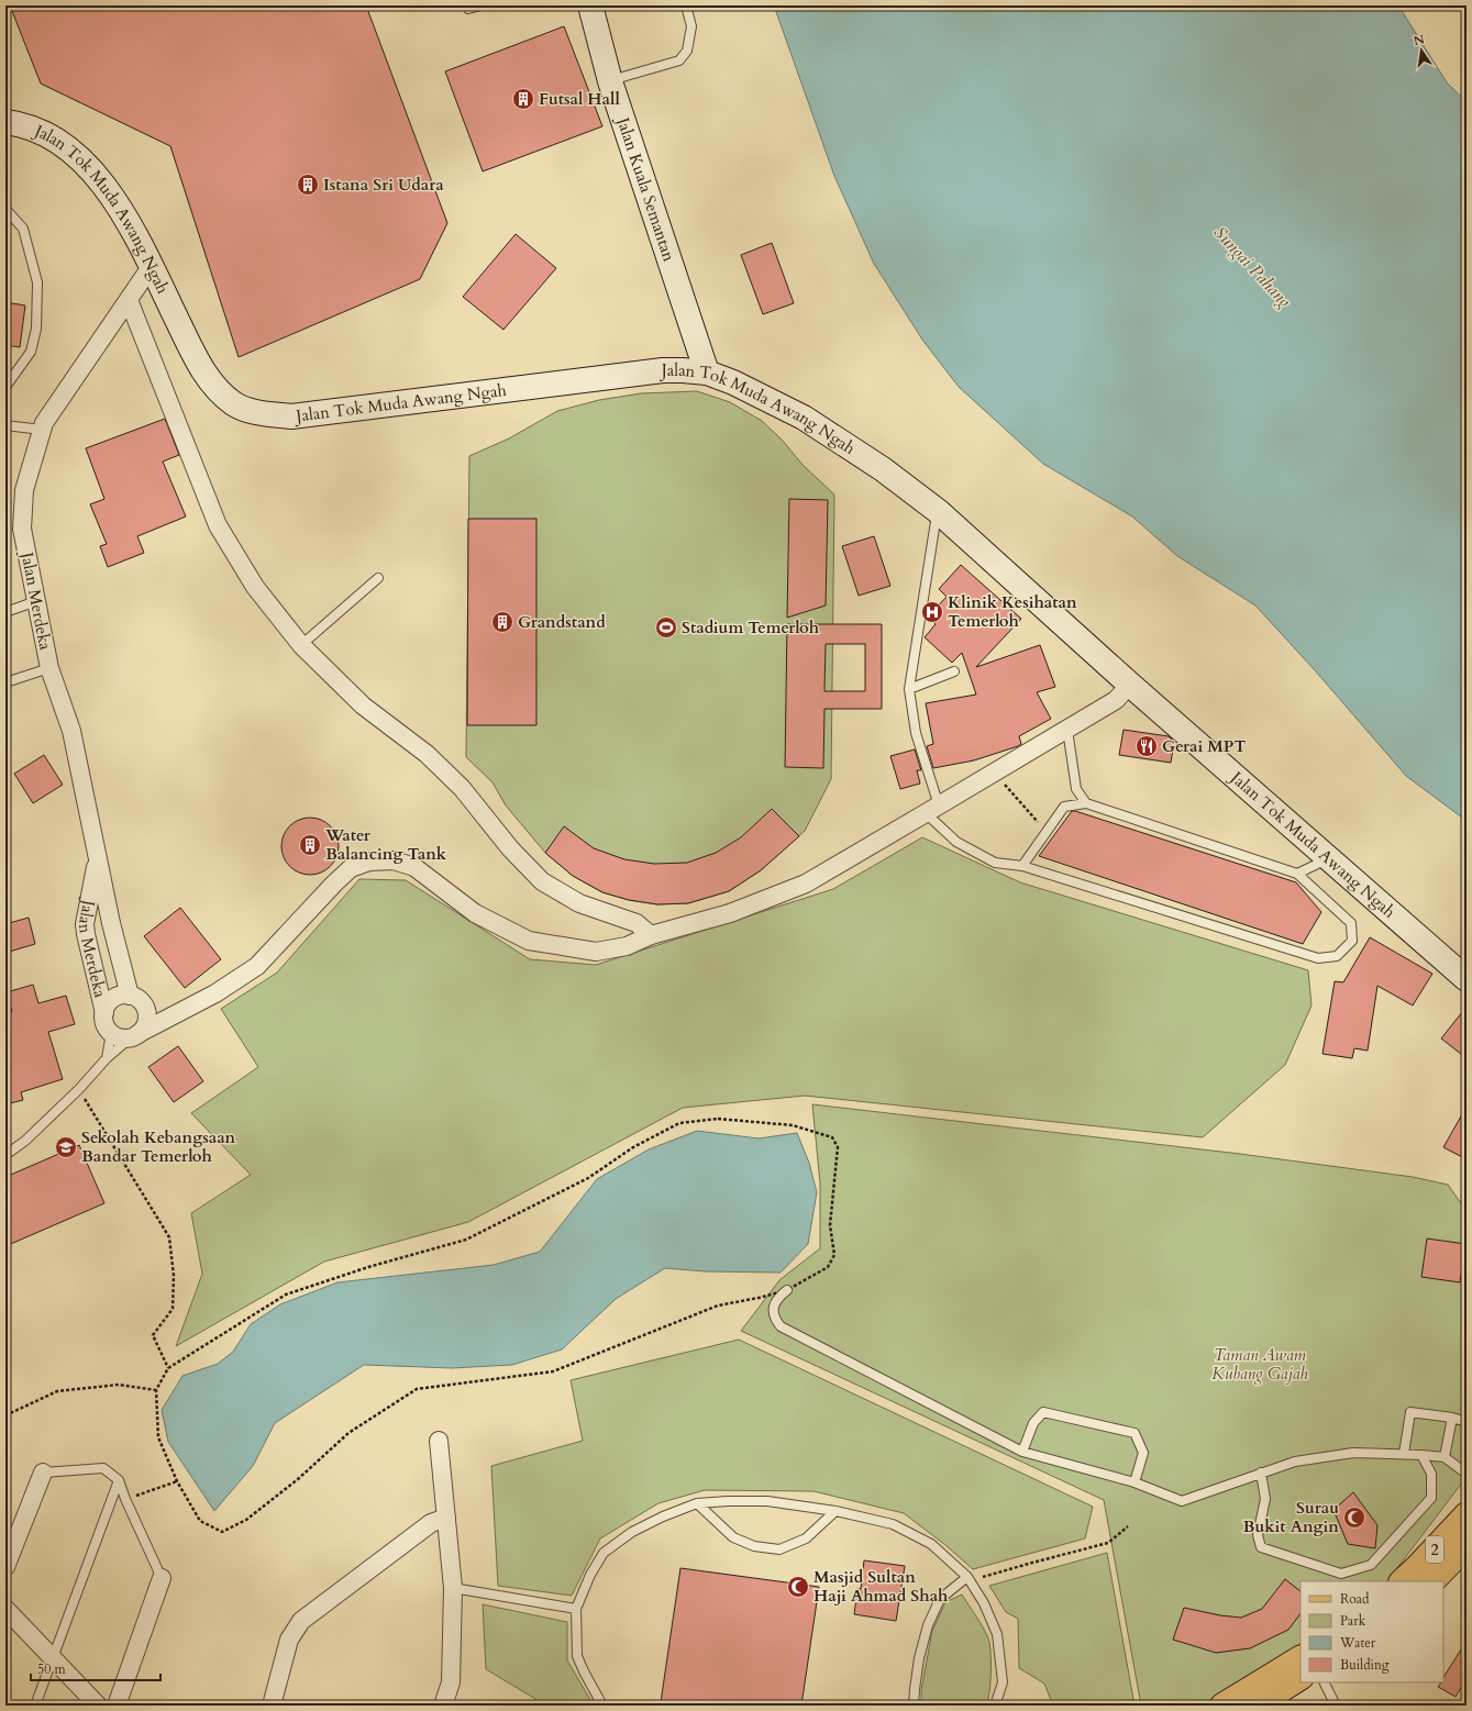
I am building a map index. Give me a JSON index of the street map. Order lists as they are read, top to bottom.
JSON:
{
  "streets": {
    "main road": ["Jalan Kuala Semantan", "Jalan Tok Muda Awang Ngah", "2"],
    "street": ["Jalan Merdeka"]
  },
  "crossings": [
    ["Jalan Kuala Semantan", "Jalan Tok Muda Awang Ngah"],
    ["Jalan Tok Muda Awang Ngah", "Jalan Merdeka"]
  ],
  "water": ["Sungai Pahang"],
  "parks": ["Taman Awam Kubang Gajah"],
  "places": {
    "building": [
      "Futsal Hall",
      "Istana Sri Udara",
      "Grandstand",
      "Water Balancing Tank"
    ],
    "hospital": ["Klinik Kesihatan Temerloh"],
    "sports": ["Stadium Temerloh"],
    "restaurant": ["Gerai MPT"],
    "school or university": ["Sekolah Kebangsaan Bandar Temerloh"],
    "mosque": ["Surau Bukit Angin", "Masjid Sultan Haji Ahmad Shah"]
  },
  "legend": [
    "Road",
    "Park",
    "Water",
    "Building"
  ],
  "scale_bar": "50 m",
  "north": "top"
}
